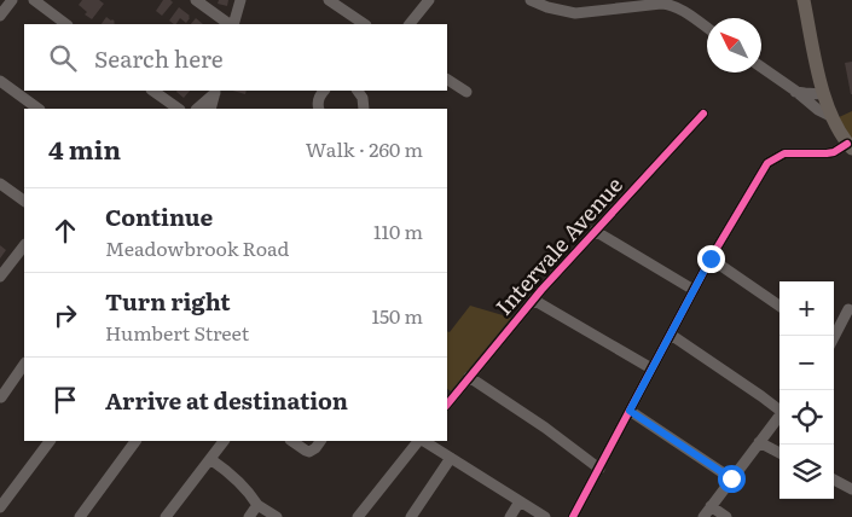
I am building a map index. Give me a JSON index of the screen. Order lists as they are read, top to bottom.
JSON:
{
  "streets": {
    "street": ["Intervale Avenue"]
  },
  "north": "top left",
  "page": {
    "search": "Search here",
    "heading": ["4 min", "Walk · 260 m"],
    "list": [
      ["Continue", "Meadowbrook Road", "110 m"],
      ["Turn right", "Humbert Street", "150 m"],
      "Arrive at destination"
    ],
    "map_buttons": ["+", "−"]
  }
}
